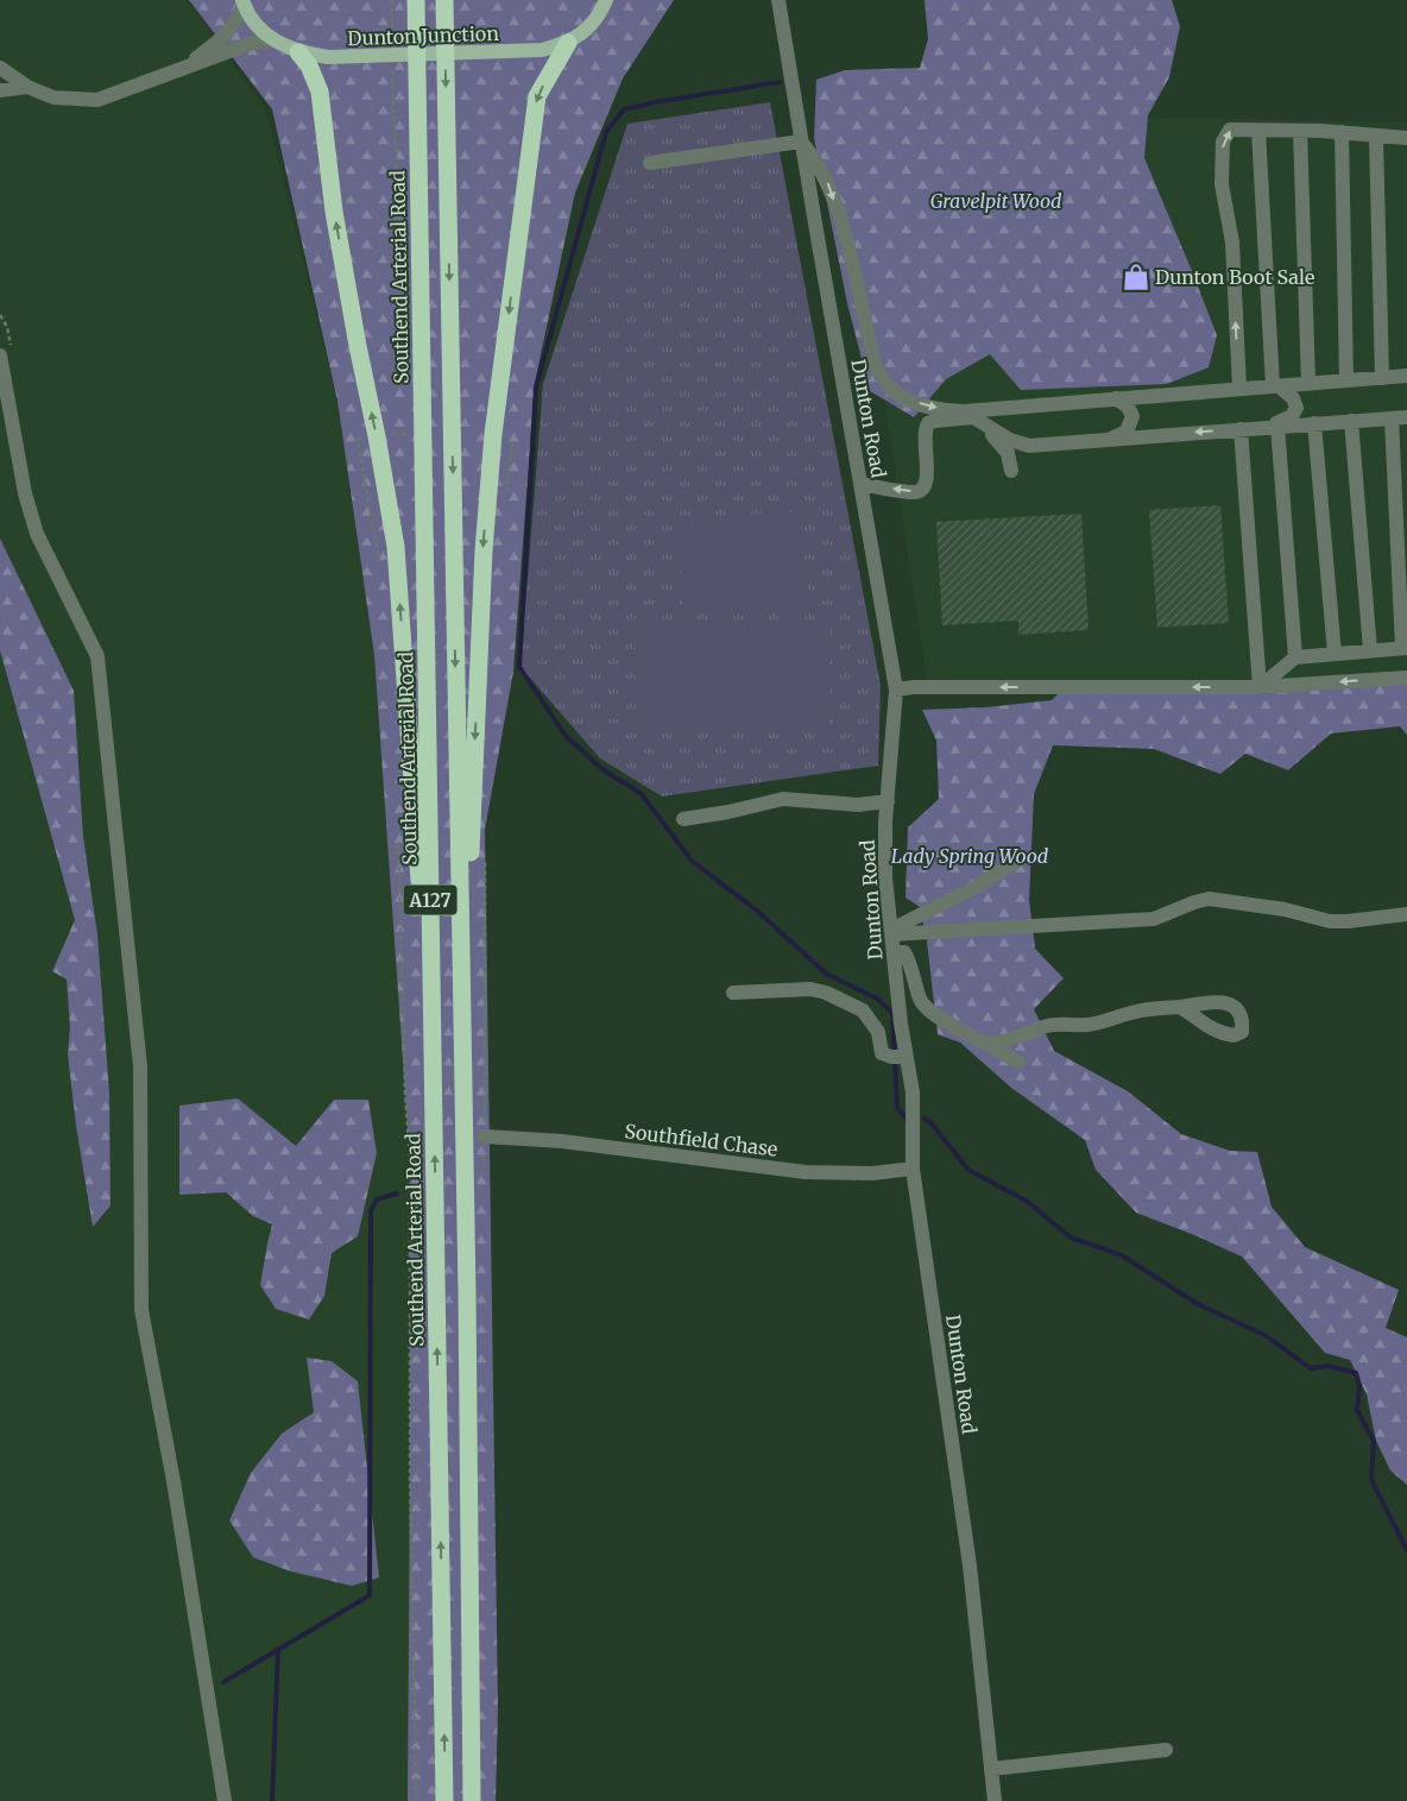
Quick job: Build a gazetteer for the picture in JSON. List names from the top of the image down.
{
  "streets": {
    "highway": ["Southend Arterial Road", "A127"],
    "main road": ["Dunton Junction"],
    "street": ["Dunton Road", "Southfield Chase"]
  },
  "crossings": [
    ["Dunton Road", "Southfield Chase"]
  ],
  "parks": ["Gravelpit Wood", "Lady Spring Wood"],
  "places": {
    "shop": ["Dunton Boot Sale"]
  }
}
